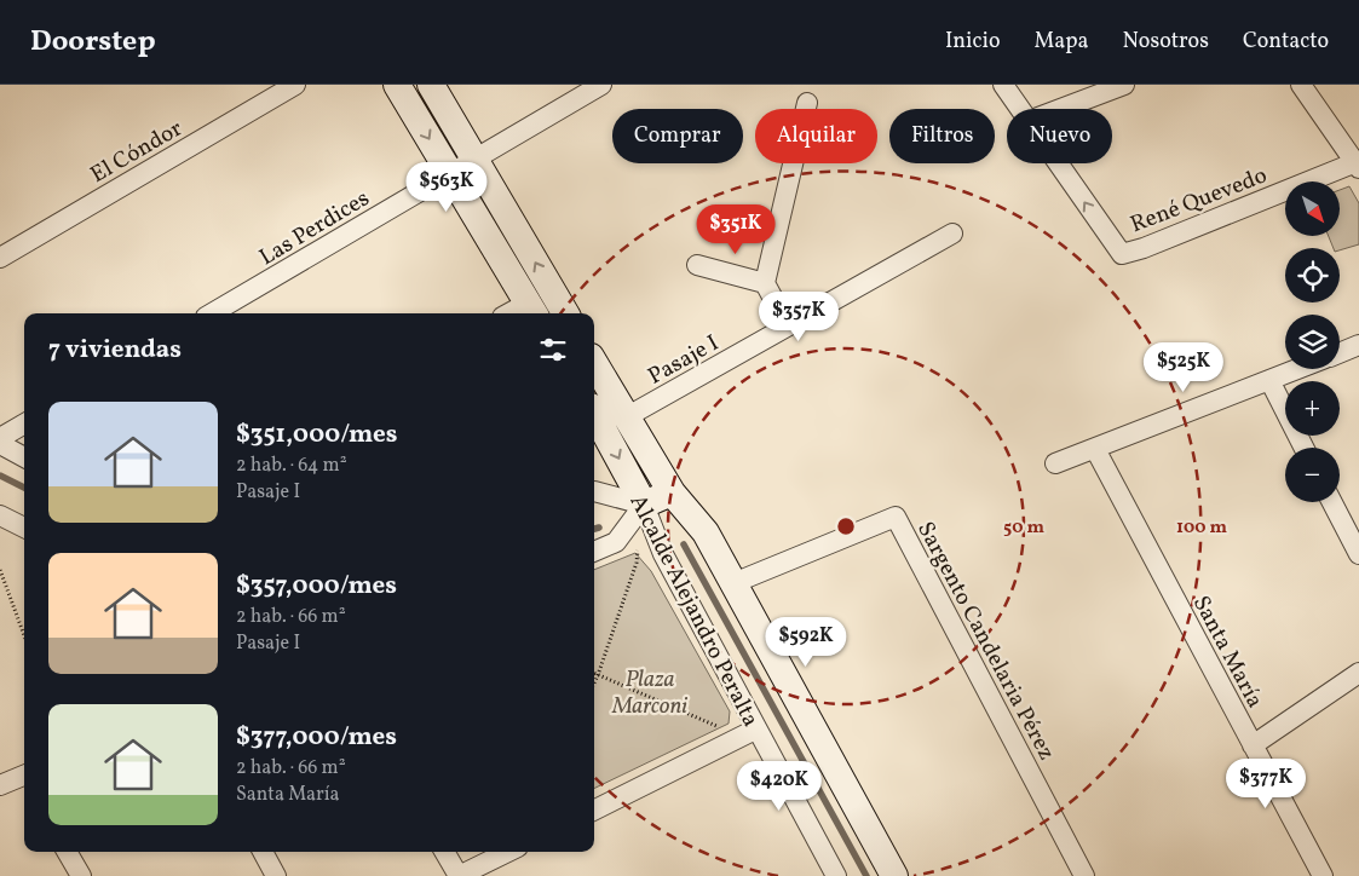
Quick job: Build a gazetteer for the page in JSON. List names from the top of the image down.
{
  "streets": {
    "main road": ["Alcalde Alejandro Peralta"],
    "street": [
      "El Cóndor",
      "René Quevedo",
      "Las Perdices",
      "Pasaje I",
      "Sargento Candelaria Pérez",
      "Santa María"
    ]
  },
  "crossings": [
    ["Pasaje I", "Alcalde Alejandro Peralta"],
    ["Alcalde Alejandro Peralta", "Sargento Candelaria Pérez"]
  ],
  "parks": ["Plaza Marconi"],
  "north": "bottom right",
  "page": {
    "header": "Doorstep",
    "nav": [
      "Inicio",
      "Mapa",
      "Nosotros",
      "Contacto"
    ],
    "chip": [
      "Comprar",
      "Alquilar",
      "Filtros",
      "Nuevo"
    ],
    "price": [
      "$563K",
      "$351K",
      "$357K",
      "$525K",
      "$592K",
      "$377K",
      "$420K"
    ],
    "map_buttons": ["+", "−"],
    "heading": "7 viviendas",
    "list": [
      {
        "name": "$351,000/mes",
        "note": "2 hab. · 64 m² · Pasaje I"
      },
      {
        "name": "$357,000/mes",
        "note": "2 hab. · 66 m² · Pasaje I"
      },
      {
        "name": "$377,000/mes",
        "note": "2 hab. · 66 m² · Santa María"
      }
    ]
  },
  "rings": ["50 m", "100 m"]
}
